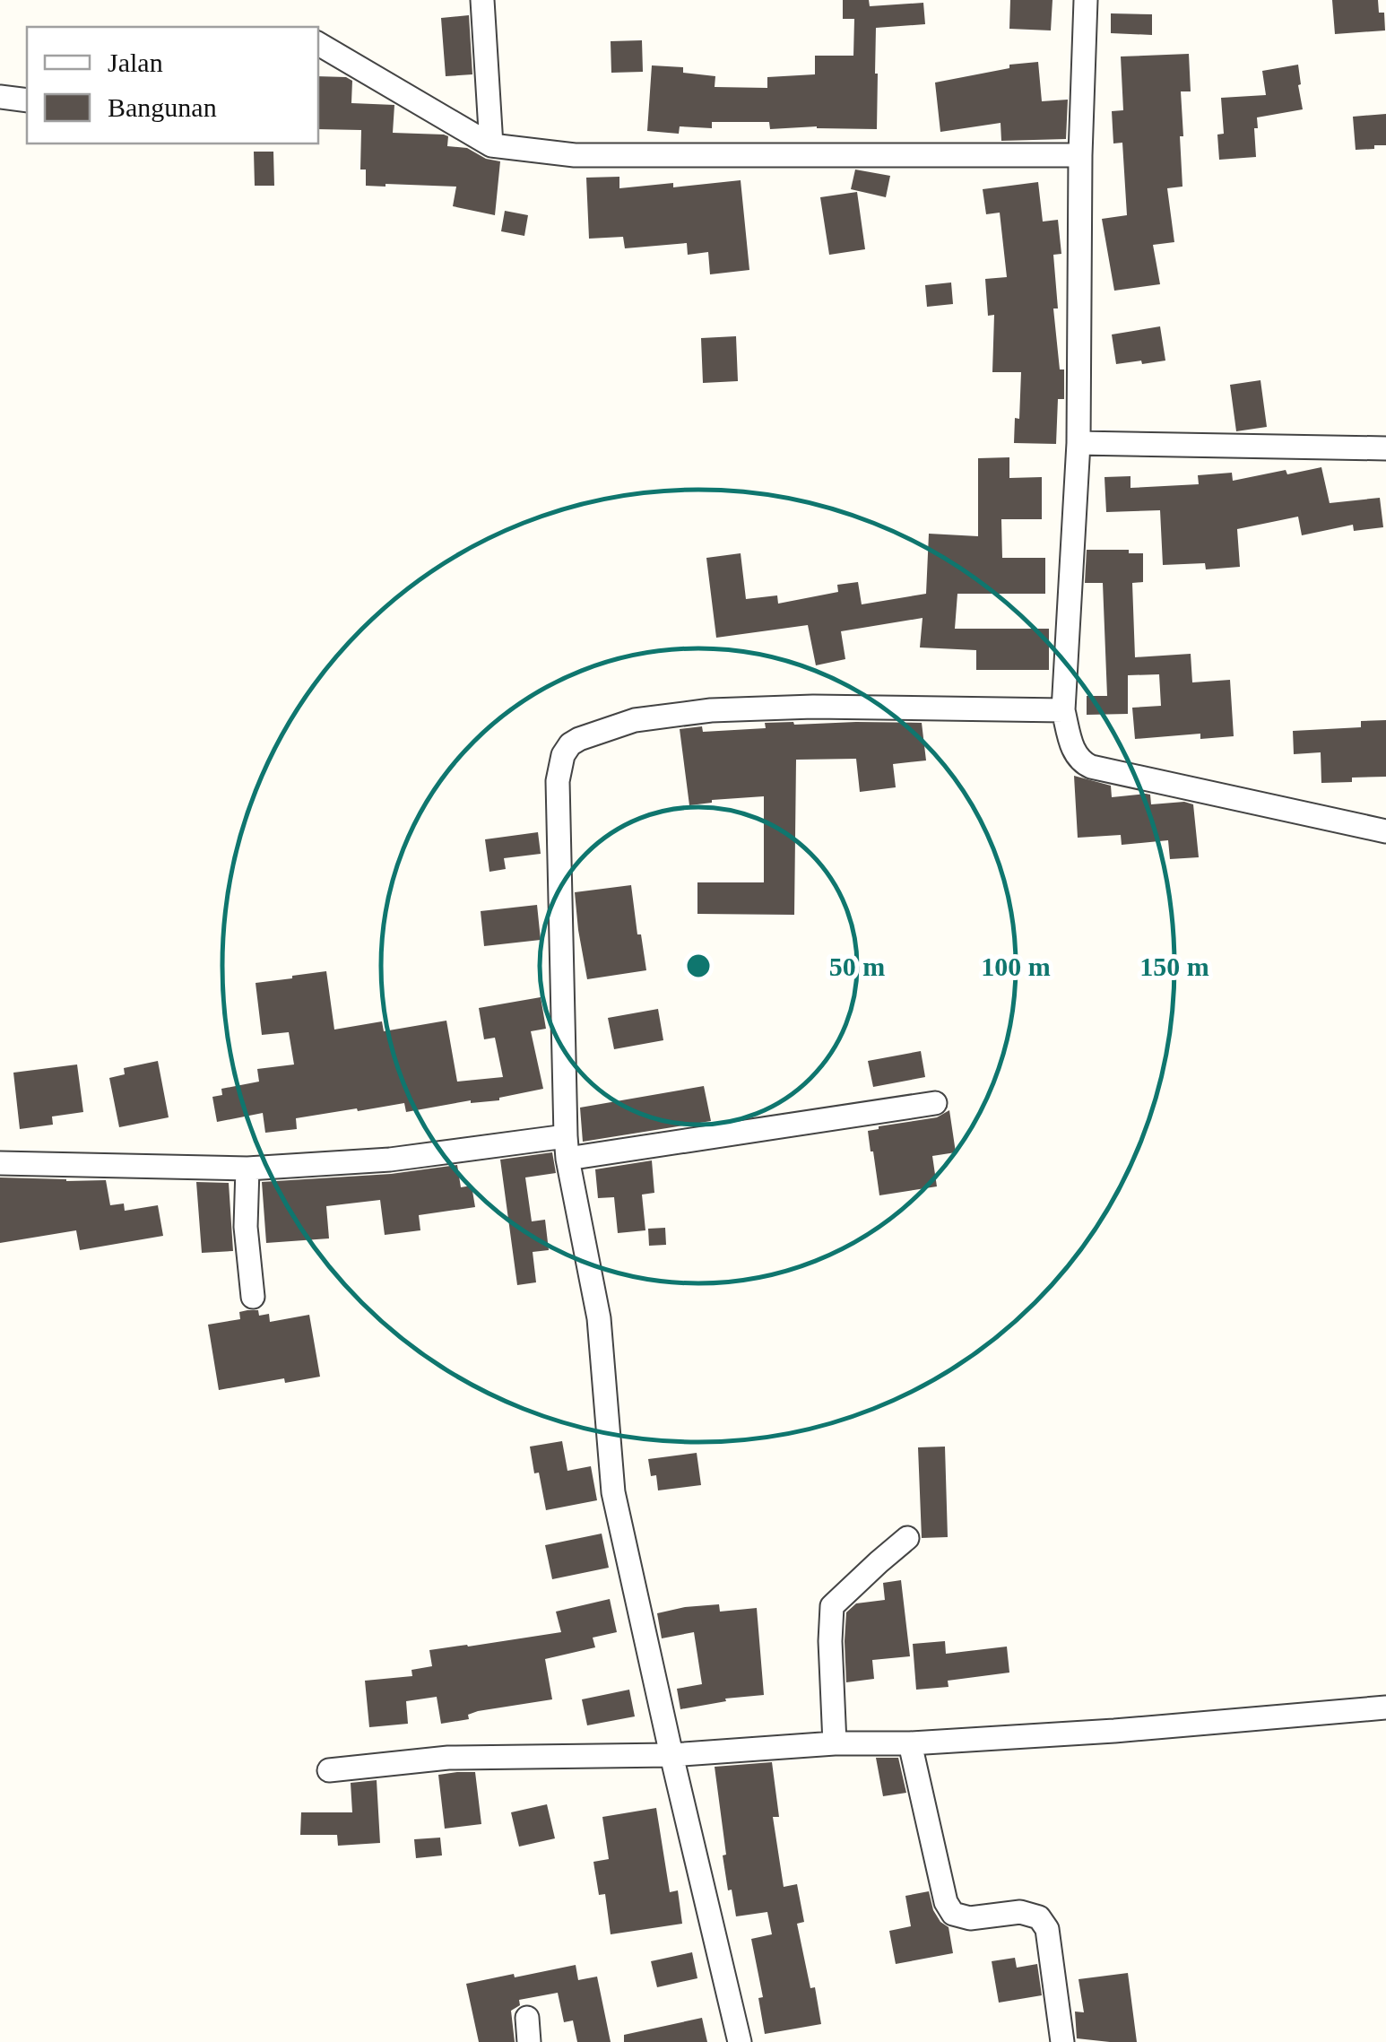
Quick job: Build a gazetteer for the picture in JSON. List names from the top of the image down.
{
  "legend": ["Jalan", "Bangunan"],
  "rings": ["50 m", "100 m", "150 m"]
}
